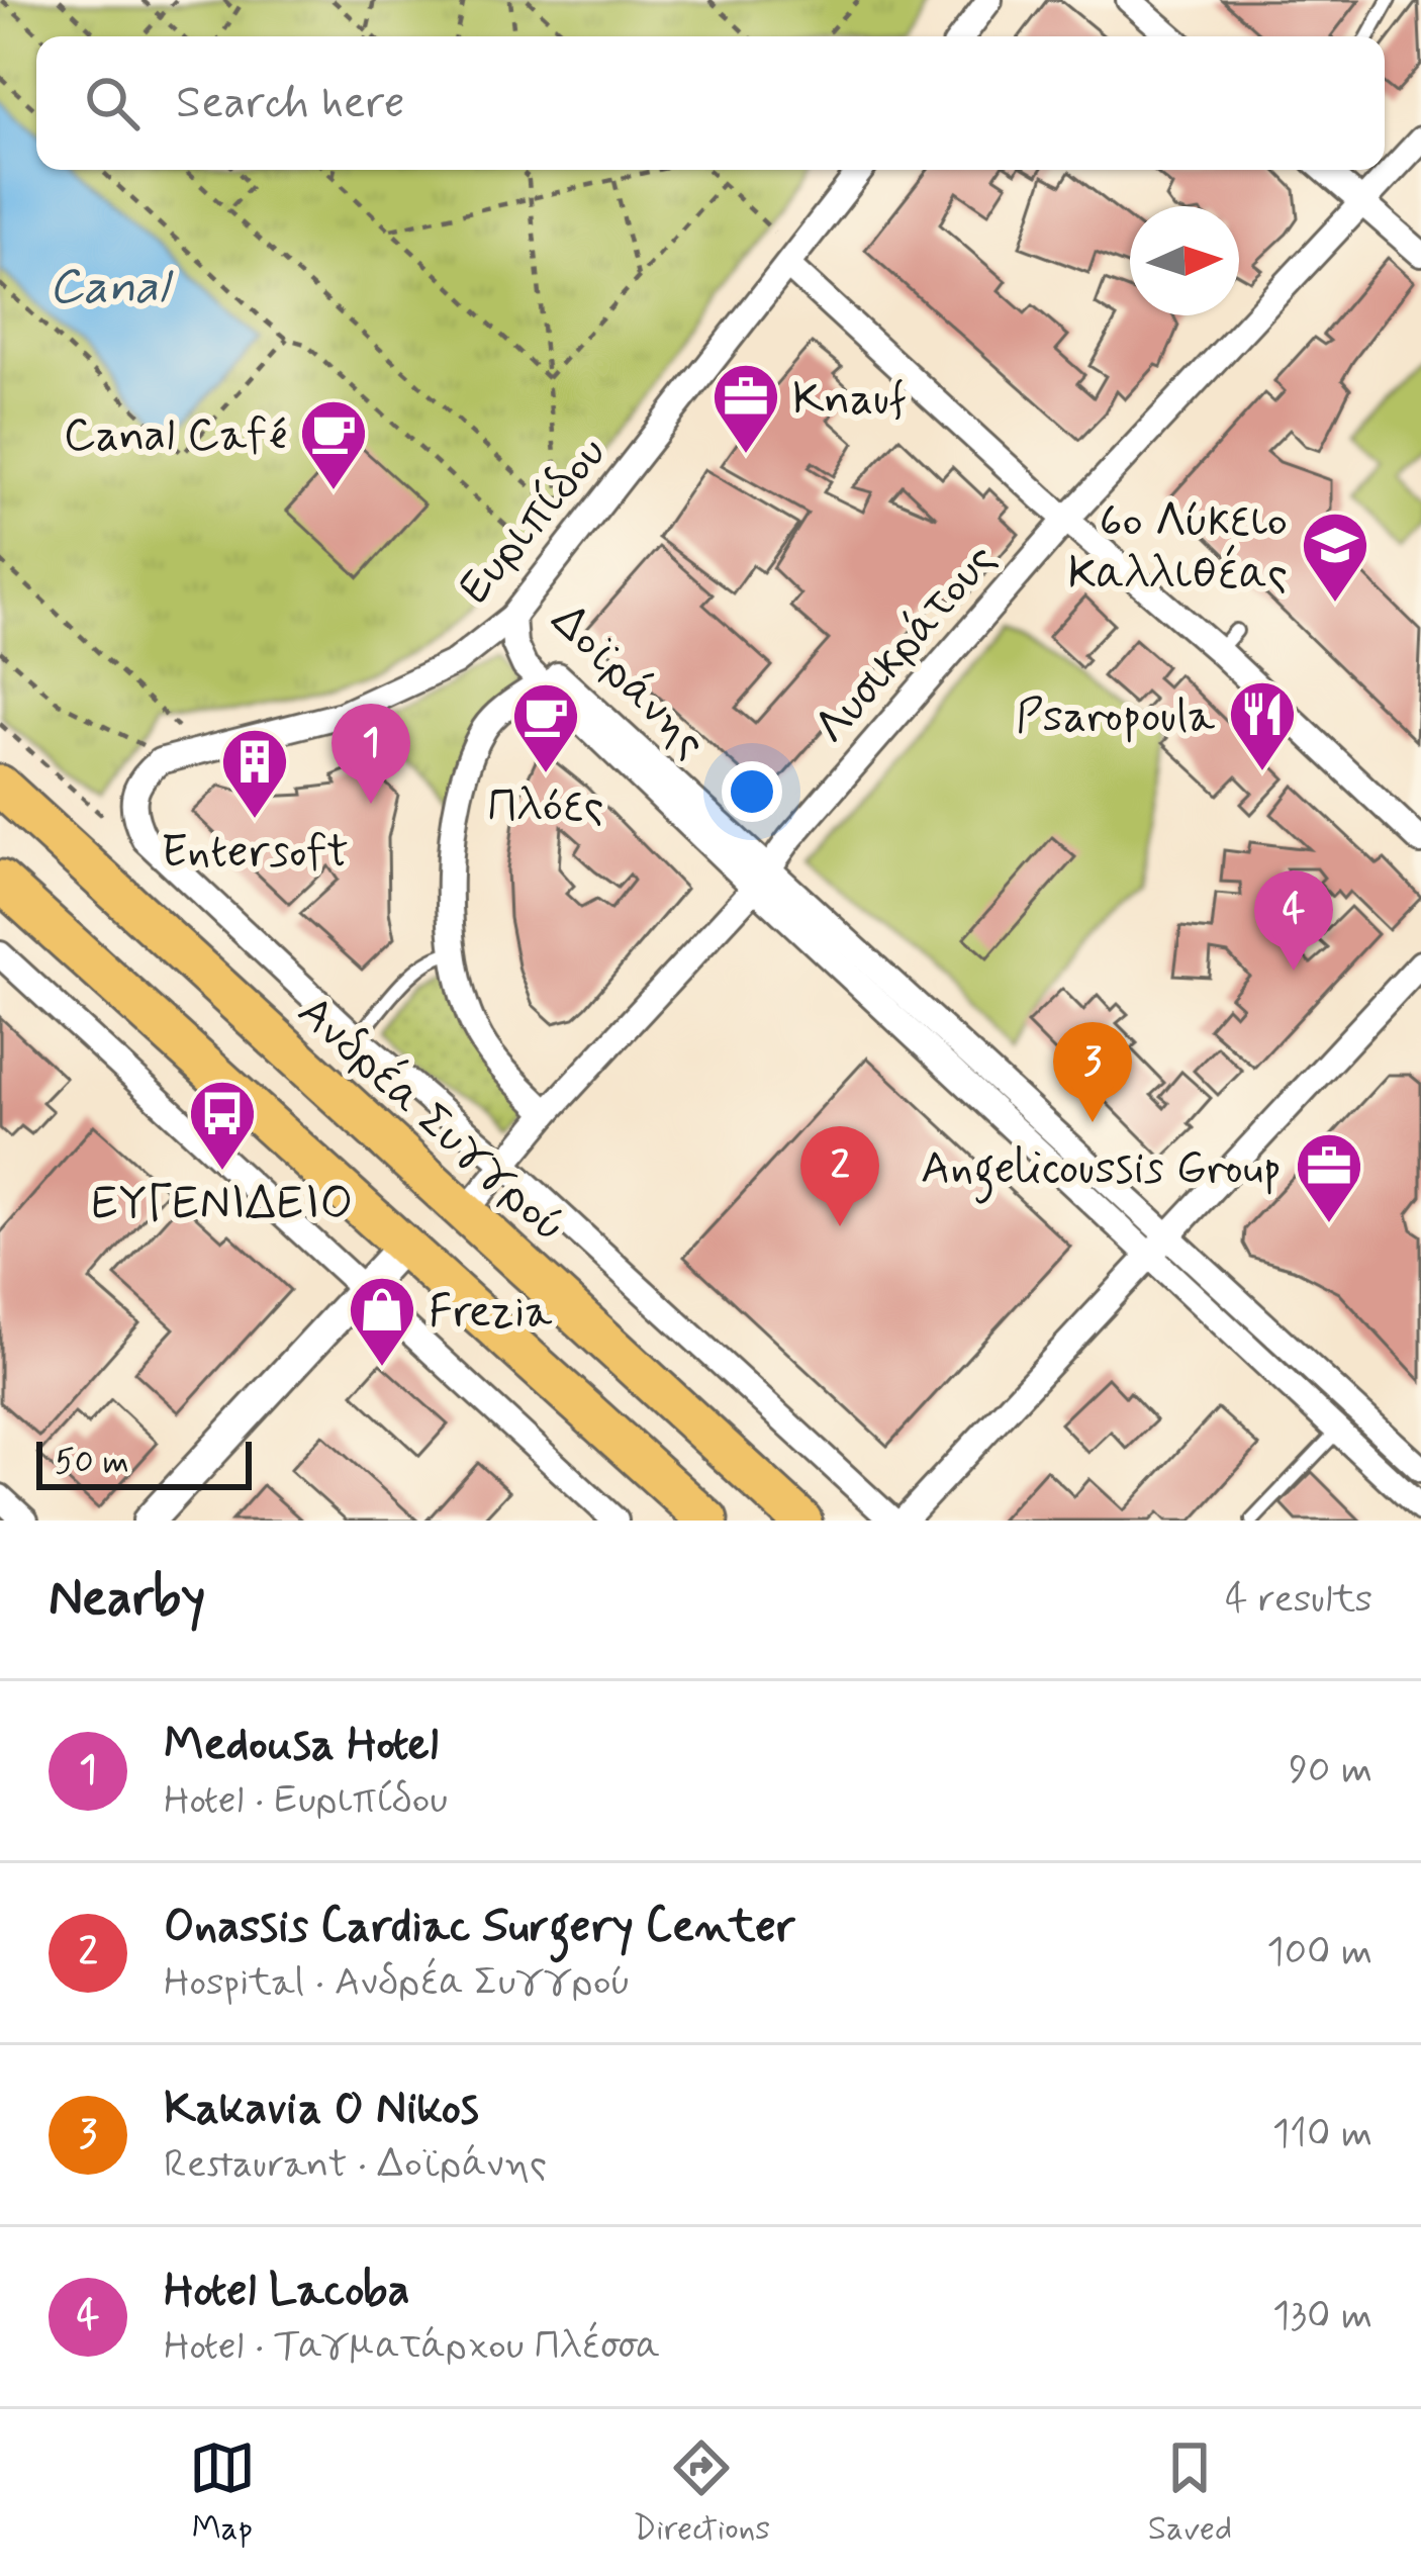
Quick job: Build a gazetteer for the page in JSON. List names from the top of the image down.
{
  "streets": {
    "highway": ["Ανδρέα Συγγρού"],
    "street": ["Ευριπίδου", "Λυσικράτους", "Δοϊράνης"]
  },
  "crossings": [
    ["Ευριπίδου", "Δοϊράνης"],
    ["Ευριπίδου", "Ανδρέα Συγγρού"],
    ["Λυσικράτους", "Δοϊράνης"],
    ["Λυσικράτους", "Ανδρέα Συγγρού"]
  ],
  "water": ["Canal"],
  "places": {
    "office": ["Knauf", "Angelicoussis Group"],
    "cafe": ["Canal Café", "Πλόες"],
    "school or university": ["6ο Λύκειο Καλλιθέας"],
    "restaurant": ["Psaropoula"],
    "building": ["Entersoft"],
    "bus stop": ["ΕΥΓΕΝΙΔΕΙΟ"],
    "shop": ["Frezia"]
  },
  "scale_bar": "50 m",
  "north": "right",
  "page": {
    "search": "Search here",
    "pins": [
      "1",
      "4",
      "3",
      "2"
    ],
    "scale": "50 m",
    "heading": ["Nearby", "4 results"],
    "list": [
      {
        "mark": "1",
        "name": "Medousa Hotel",
        "note": "Hotel · Ευριπίδου",
        "value": "90 m"
      },
      {
        "mark": "2",
        "name": "Onassis Cardiac Surgery Center",
        "note": "Hospital · Ανδρέα Συγγρού",
        "value": "100 m"
      },
      {
        "mark": "3",
        "name": "Kakavia O Nikos",
        "note": "Restaurant · Δοϊράνης",
        "value": "110 m"
      },
      {
        "mark": "4",
        "name": "Hotel Lacoba",
        "note": "Hotel · Ταγματάρχου Πλέσσα",
        "value": "130 m"
      }
    ],
    "nav": ["Map", "Directions", "Saved"]
  }
}
